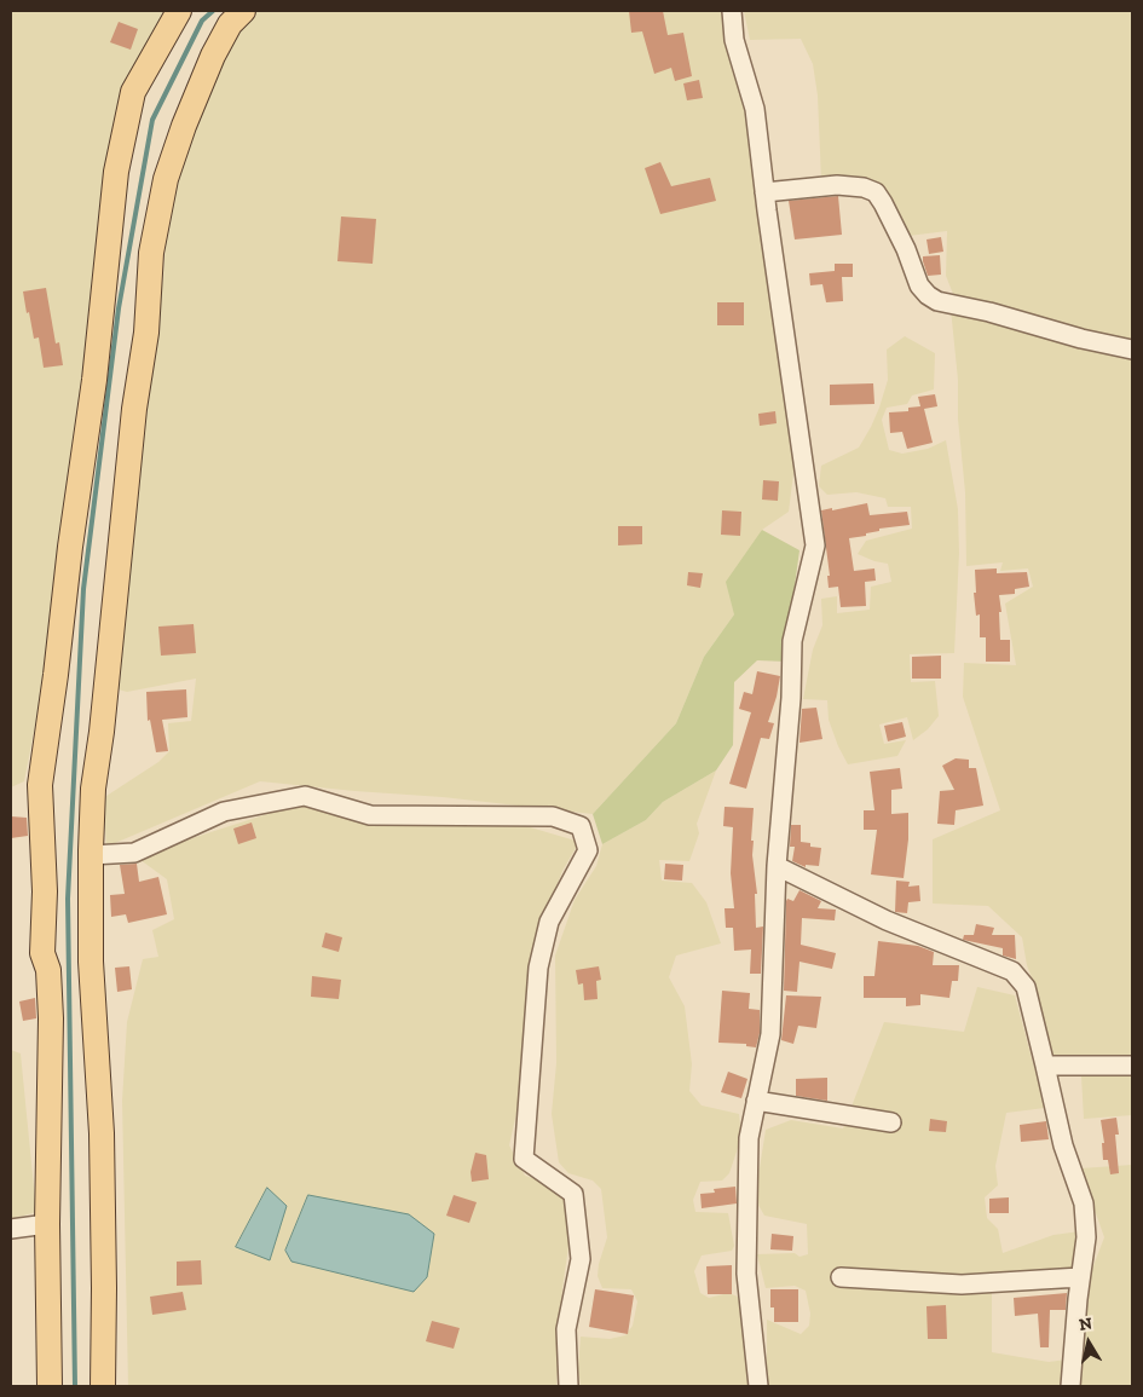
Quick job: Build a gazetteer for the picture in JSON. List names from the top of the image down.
{
  "north": "top"
}
